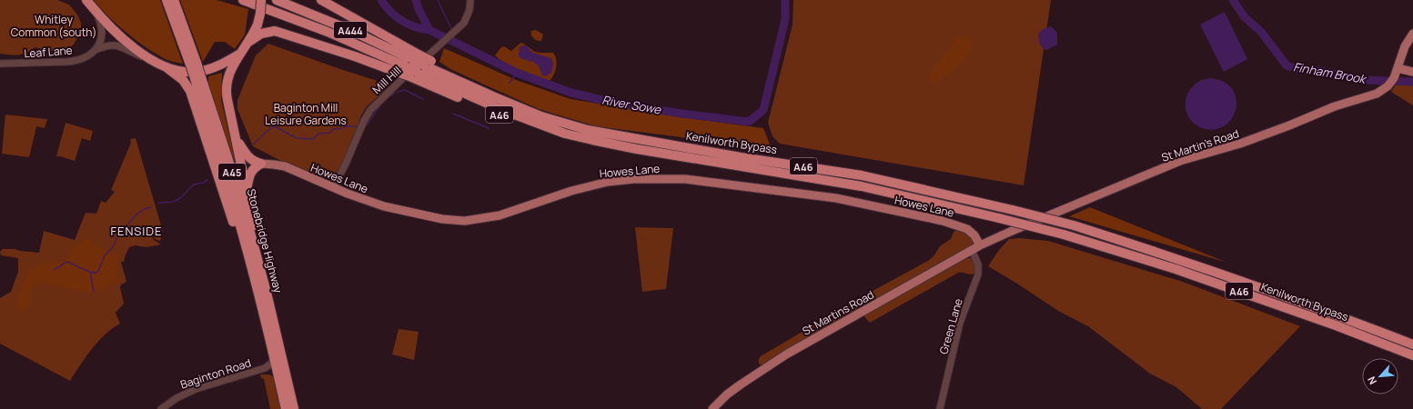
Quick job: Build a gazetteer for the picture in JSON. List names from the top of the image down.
{
  "streets": {
    "highway": [
      "A444",
      "A46",
      "Kenilworth Bypass",
      "A45",
      "Stonebridge Highway"
    ],
    "main road": ["St Martin's Road", "Howes Lane", "St Martins Road"],
    "street": [
      "Leaf Lane",
      "Mill Hill",
      "Green Lane",
      "Baginton Road"
    ]
  },
  "crossings": [
    ["A444", "A46"],
    ["A444", "Kenilworth Bypass"],
    ["Mill Hill", "Howes Lane"],
    ["A46", "Kenilworth Bypass"],
    ["St Martin's Road", "Howes Lane"],
    ["St Martin's Road", "St Martins Road"],
    ["Howes Lane", "St Martins Road"],
    ["A45", "Stonebridge Highway"],
    ["Stonebridge Highway", "Baginton Road"],
    ["St Martins Road", "Green Lane"]
  ],
  "districts": ["FENSIDE"],
  "water": ["Finham Brook", "River Sowe"],
  "parks": ["Whitley Common (south)", "Baginton Mill Leisure Gardens"],
  "north": "bottom left"
}
